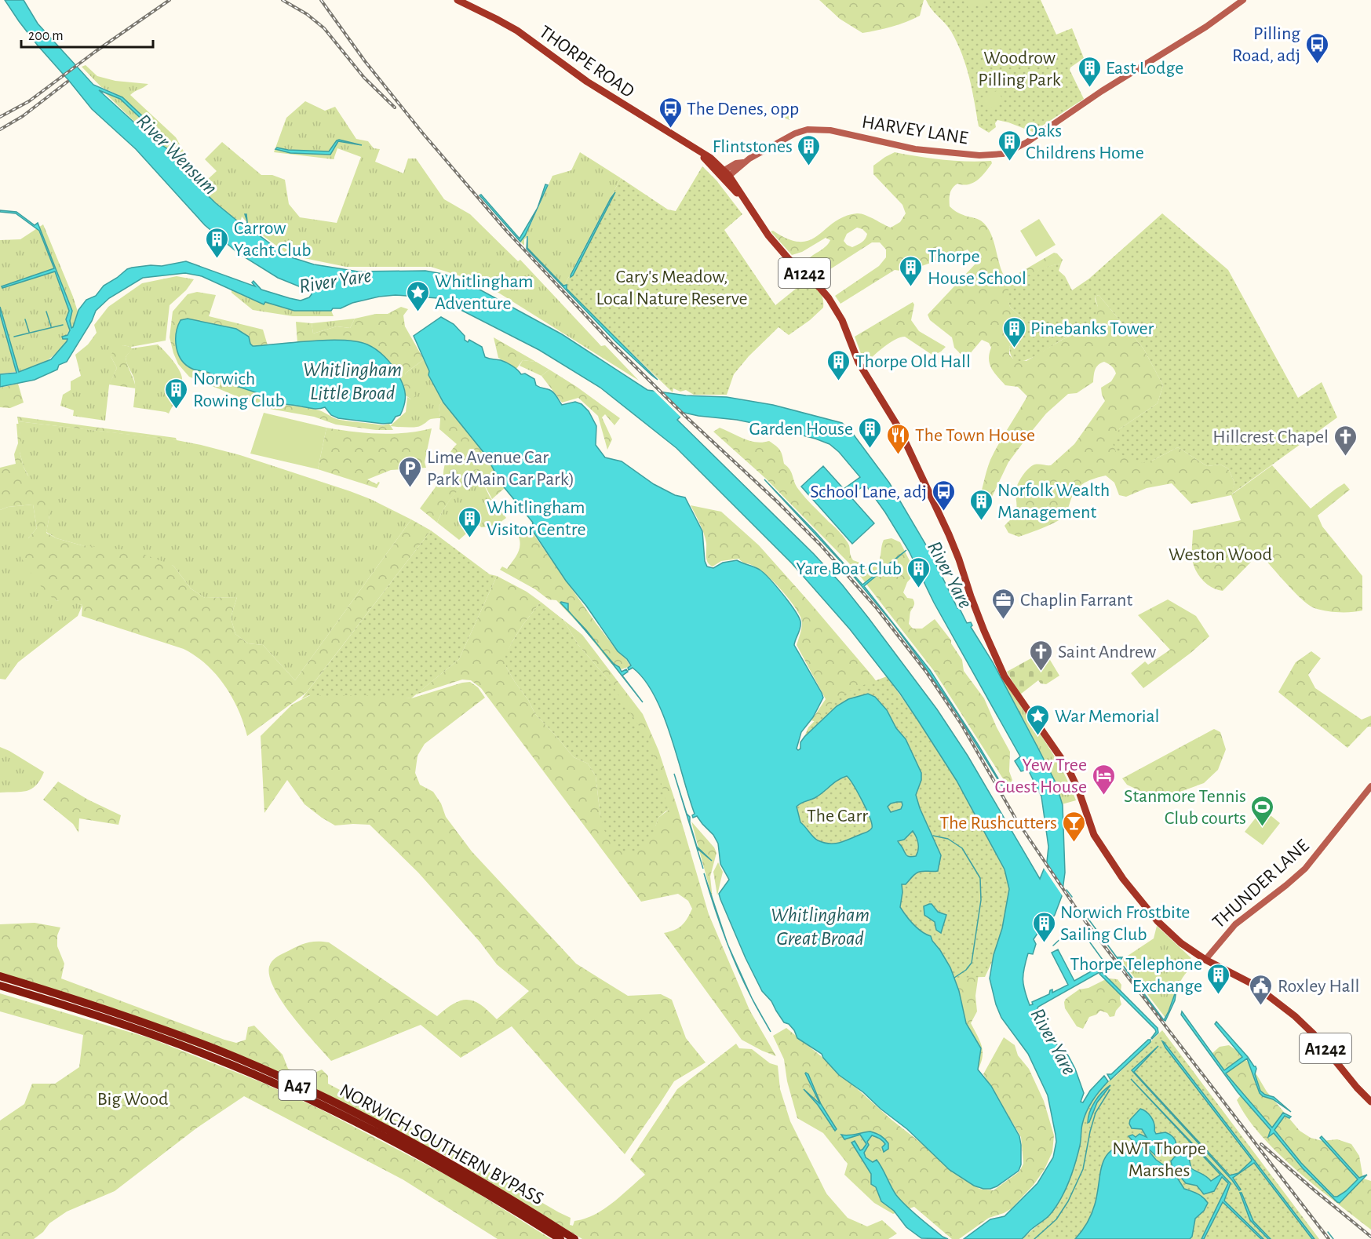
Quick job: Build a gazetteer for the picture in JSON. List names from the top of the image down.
{
  "streets": {
    "highway": ["A47", "NORWICH SOUTHERN BYPASS"],
    "main road": ["THORPE ROAD", "A1242"],
    "street": ["HARVEY LANE", "THUNDER LANE"]
  },
  "crossings": [
    ["THORPE ROAD", "HARVEY LANE"],
    ["THORPE ROAD", "A1242"],
    ["HARVEY LANE", "A1242"],
    ["A1242", "THUNDER LANE"]
  ],
  "water": [
    "River Wensum",
    "River Yare",
    "Whitlingham Little Broad",
    "Whitlingham Great Broad"
  ],
  "parks": [
    "Woodrow Pilling Park",
    "Cary's Meadow, Local Nature Reserve",
    "Weston Wood",
    "The Carr",
    "Big Wood",
    "NWT Thorpe Marshes"
  ],
  "places": {
    "bus stop": ["Pilling Road, adj", "The Denes, opp", "School Lane, adj"],
    "building": [
      "East Lodge",
      "Oaks Childrens Home",
      "Flintstones",
      "Carrow Yacht Club",
      "Thorpe House School",
      "Pinebanks Tower",
      "Thorpe Old Hall",
      "Norwich Rowing Club",
      "Garden House",
      "Norfolk Wealth Management",
      "Whitlingham Visitor Centre",
      "Yare Boat Club",
      "Norwich Frostbite Sailing Club",
      "Thorpe Telephone Exchange"
    ],
    "place": ["Whitlingham Adventure", "War Memorial"],
    "restaurant": ["The Town House"],
    "church": ["Hillcrest Chapel", "Saint Andrew"],
    "parking": ["Lime Avenue Car Park (Main Car Park)"],
    "office": ["Chaplin Farrant"],
    "hotel": ["Yew Tree Guest House"],
    "sports": ["Stanmore Tennis Club courts"],
    "bar": ["The Rushcutters"],
    "public building": ["Roxley Hall"]
  },
  "scale_bar": "200 m"
}
